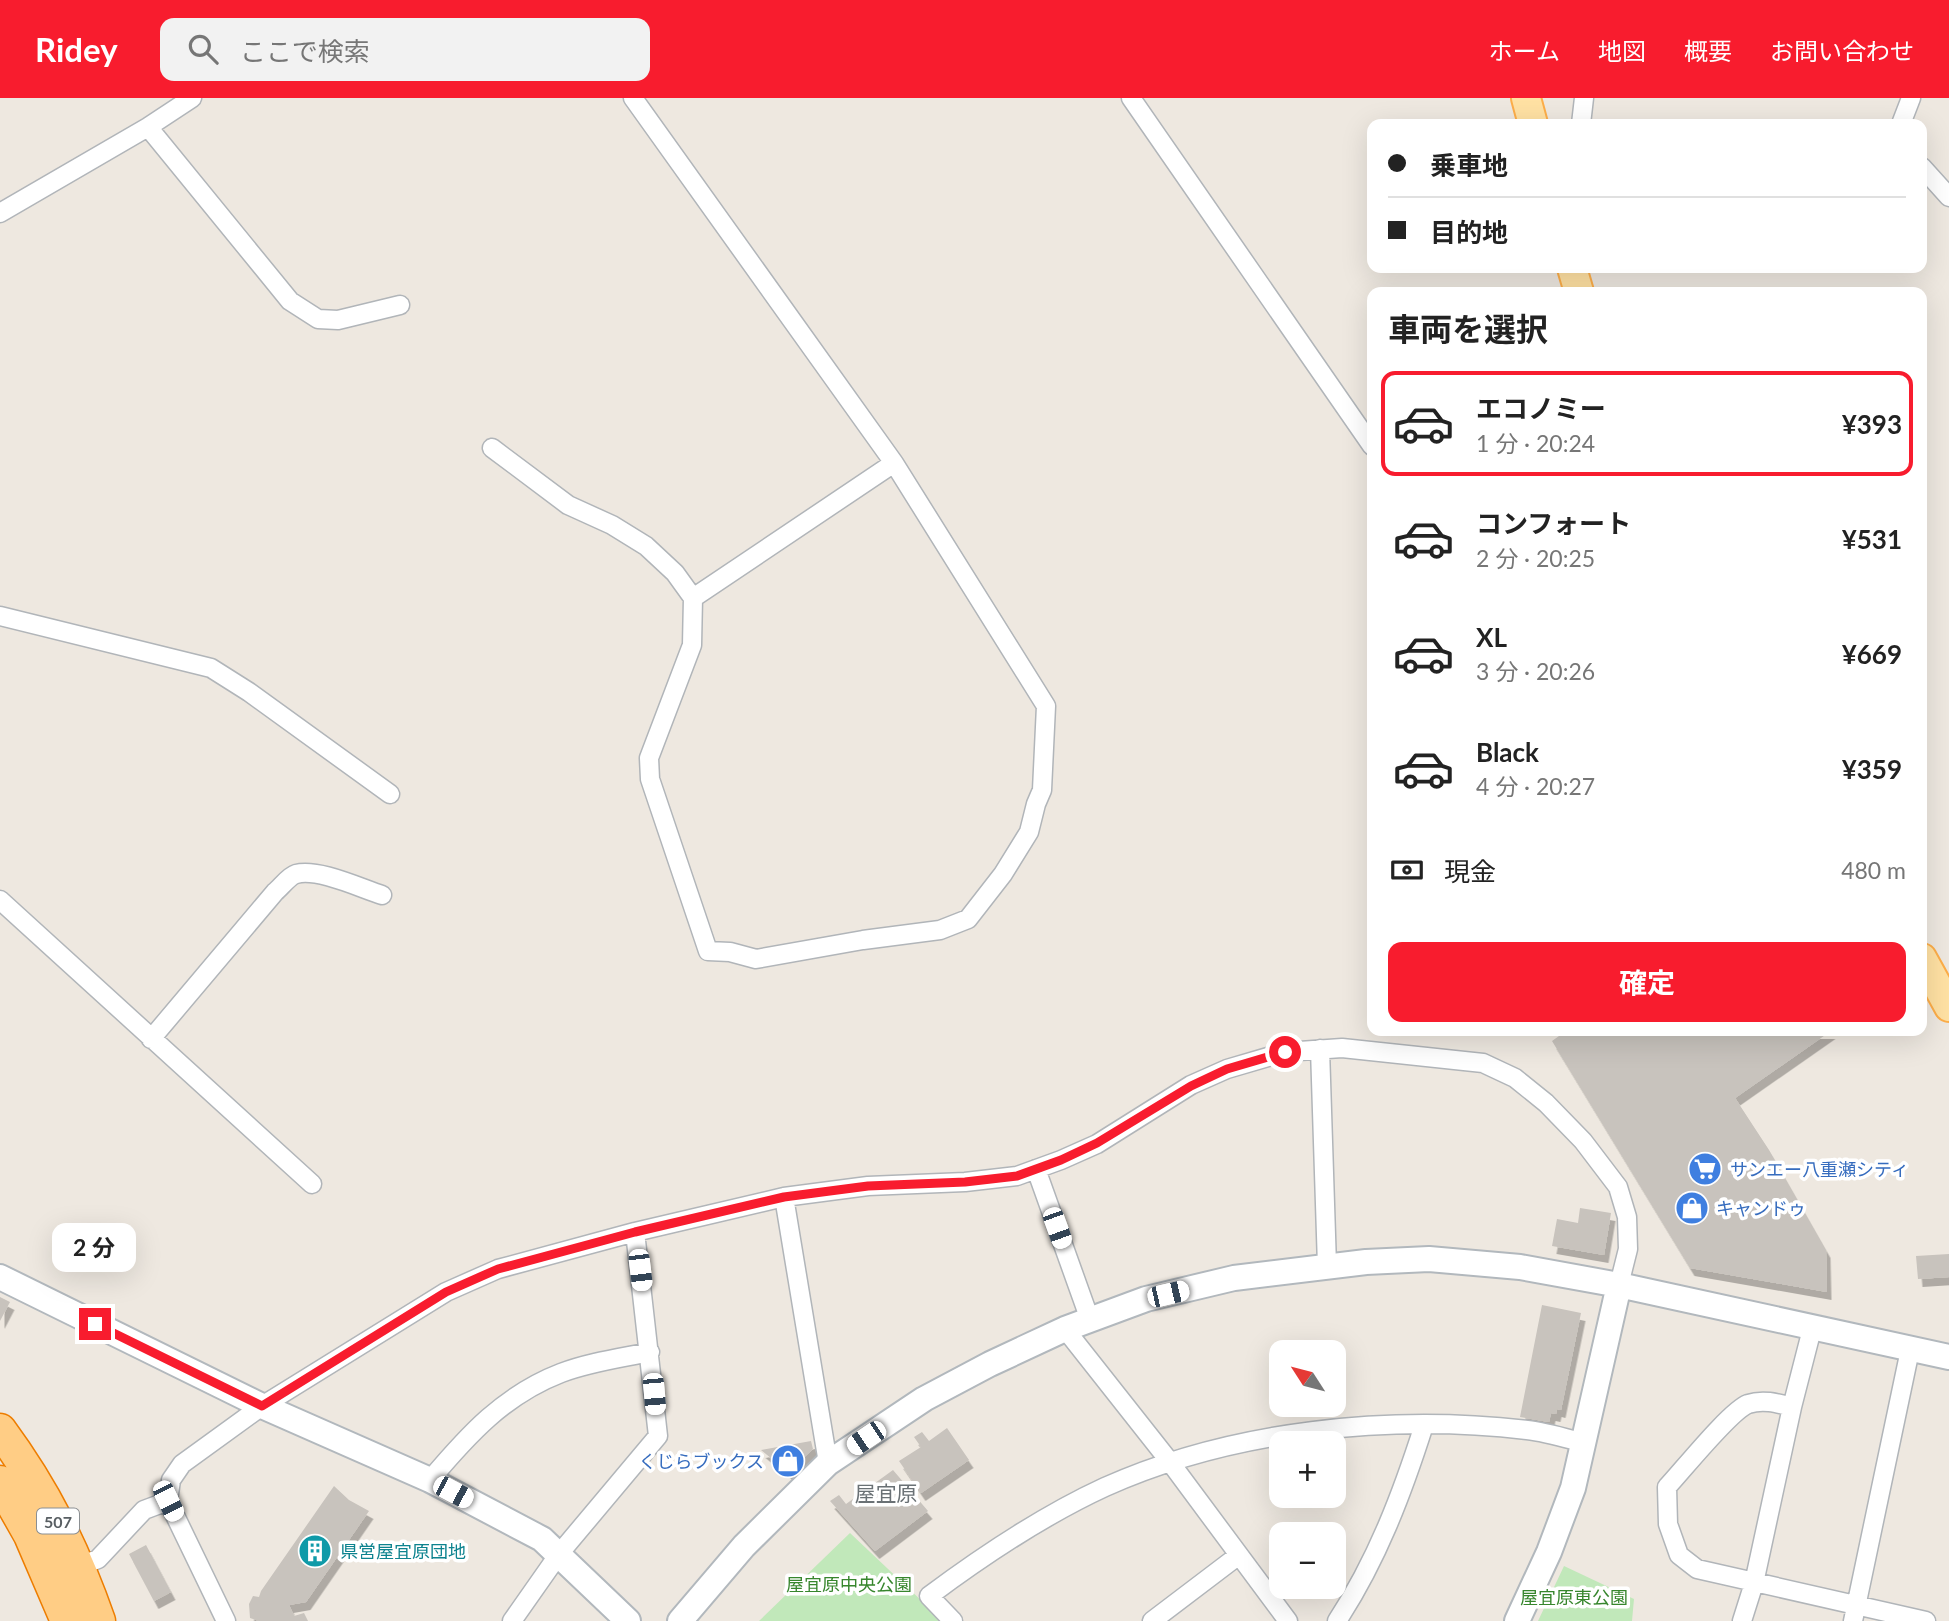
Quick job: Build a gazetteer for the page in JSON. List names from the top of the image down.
{
  "streets": {
    "highway": ["507"]
  },
  "districts": ["屋宜原"],
  "parks": ["屋宜原中央公園", "屋宜原東公園"],
  "places": {
    "supermarket": ["サンエー八重瀬シティ"],
    "shop": ["キャンドゥ", "くじらブックス"],
    "building": ["県営屋宜原団地"]
  },
  "north": "top left",
  "page": {
    "header": "Ridey",
    "search": "ここで検索",
    "nav": [
      "ホーム",
      "地図",
      "概要",
      "お問い合わせ"
    ],
    "banner": ["乗車地", "目的地"],
    "heading": "車両を選択",
    "list": [
      {
        "name": "エコノミー",
        "note": "1 分 · 20:24",
        "value": "¥393"
      },
      {
        "name": "コンフォート",
        "note": "2 分 · 20:25",
        "value": "¥531"
      },
      {
        "name": "XL",
        "note": "3 分 · 20:26",
        "value": "¥669"
      },
      {
        "name": "Black",
        "note": "4 分 · 20:27",
        "value": "¥359"
      }
    ],
    "pay": ["現金", "480 m"],
    "buttons": "確定",
    "bubble": "2 分",
    "map_buttons": ["+", "−"]
  }
}
